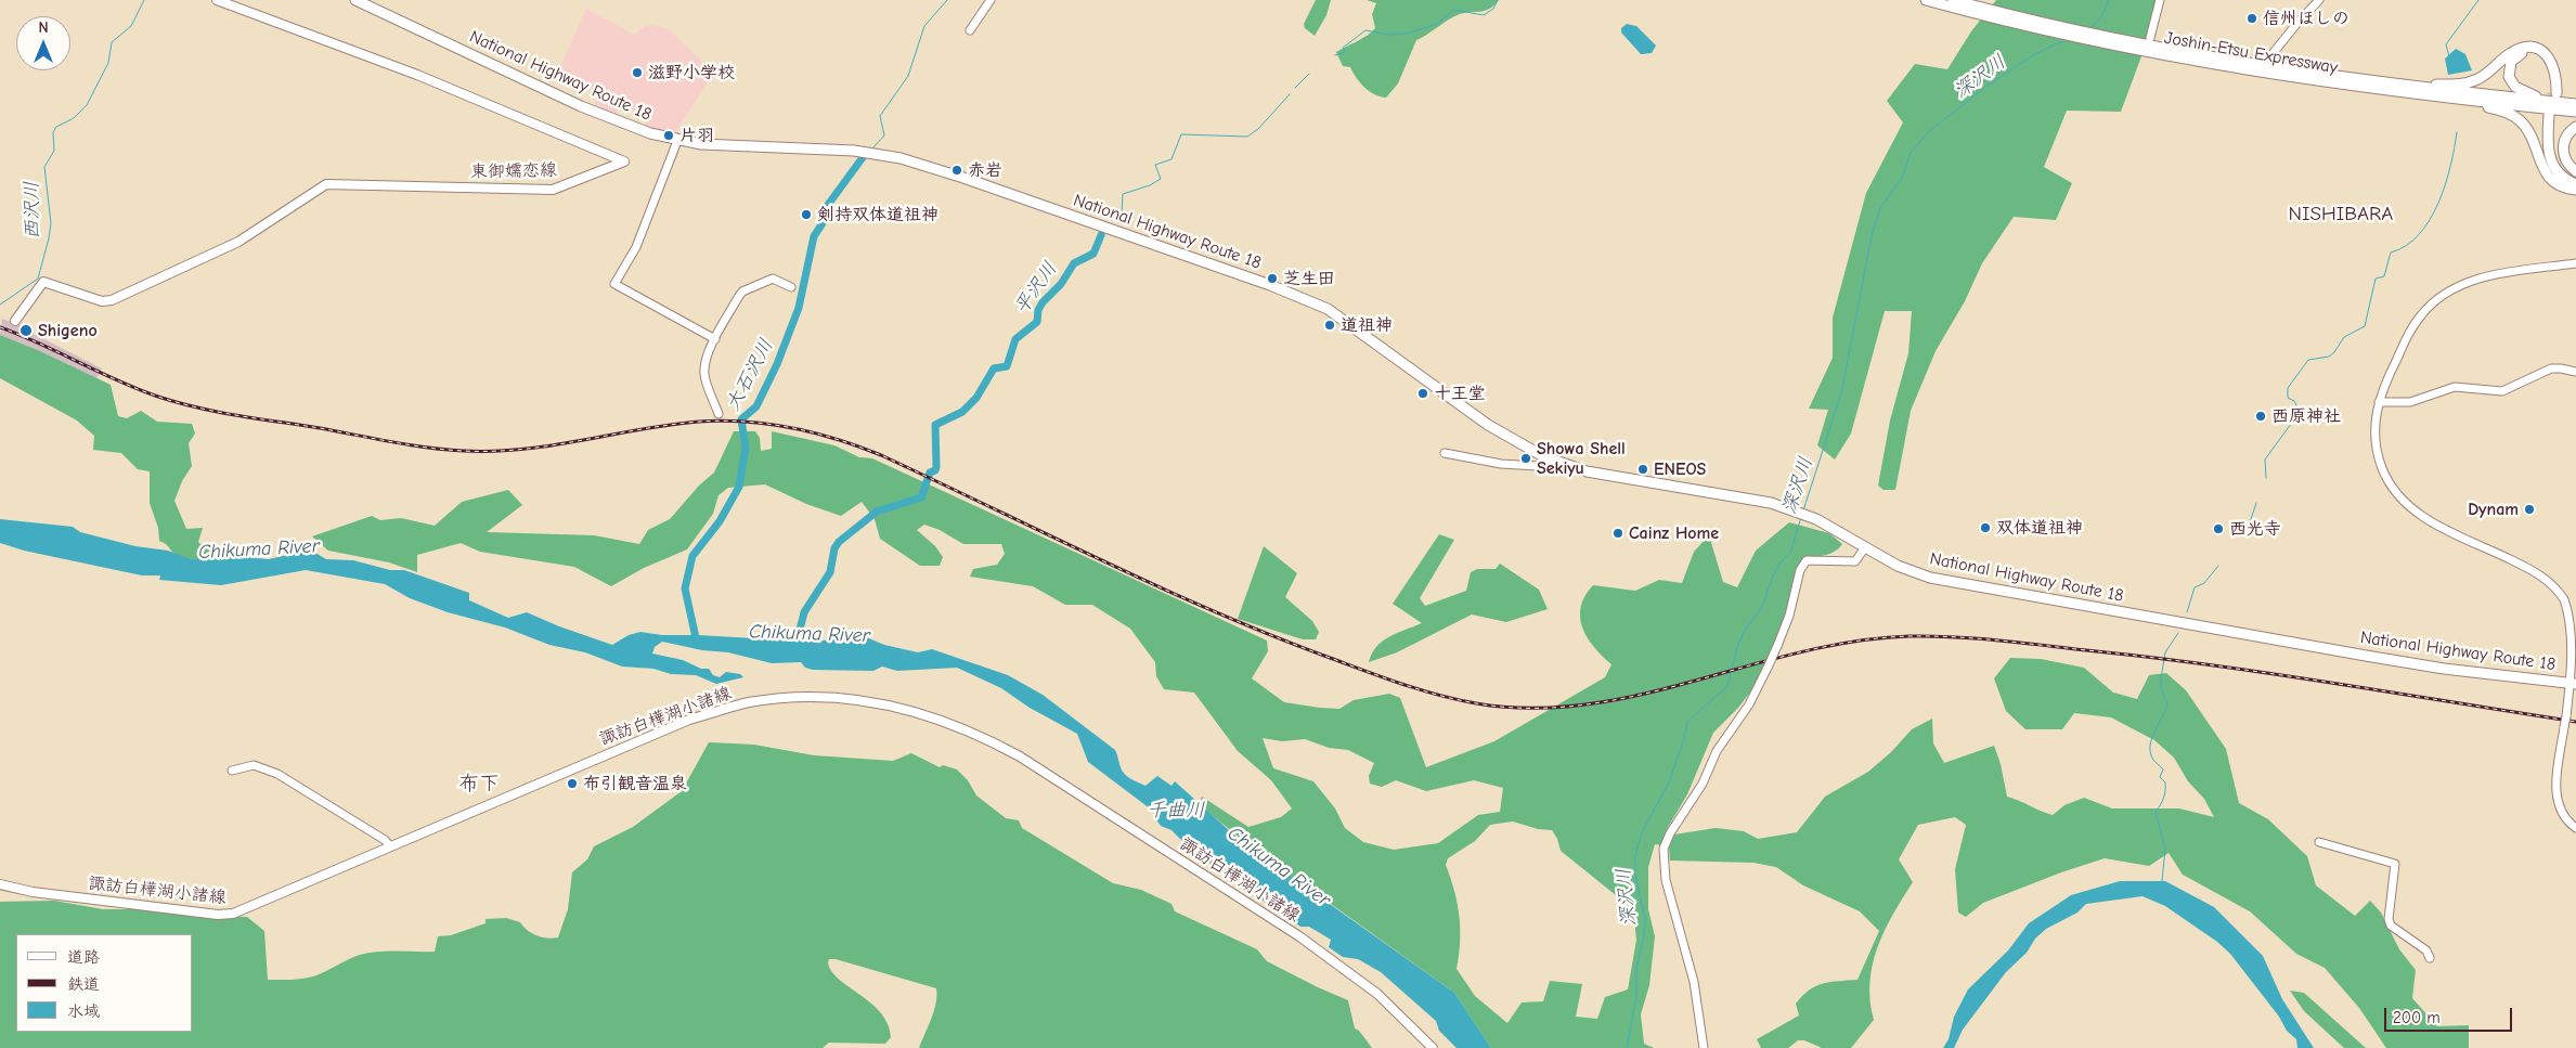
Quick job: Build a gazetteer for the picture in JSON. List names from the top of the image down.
{
  "streets": {
    "highway": ["Joshin-Etsu Expressway", "National Highway Route 18"],
    "main road": ["東御嬬恋線", "諏訪白樺湖小諸線"]
  },
  "districts": ["NISHIBARA", "布下"],
  "water": [
    "深沢川",
    "西沢川",
    "平沢川",
    "大石沢川",
    "Chikuma River",
    "千曲川"
  ],
  "places": [
    "信州ほしの",
    "滋野小学校",
    "片羽",
    "赤岩",
    "剣持双体道祖神",
    "芝生田",
    "道祖神",
    "Shigeno",
    "十王堂",
    "西原神社",
    "Showa Shell Sekiyu",
    "ENEOS",
    "Dynam",
    "双体道祖神",
    "西光寺",
    "Cainz Home",
    "布引観音温泉"
  ],
  "legend": ["道路", "鉄道", "水域"],
  "scale_bar": "200 m",
  "north": "top"
}
